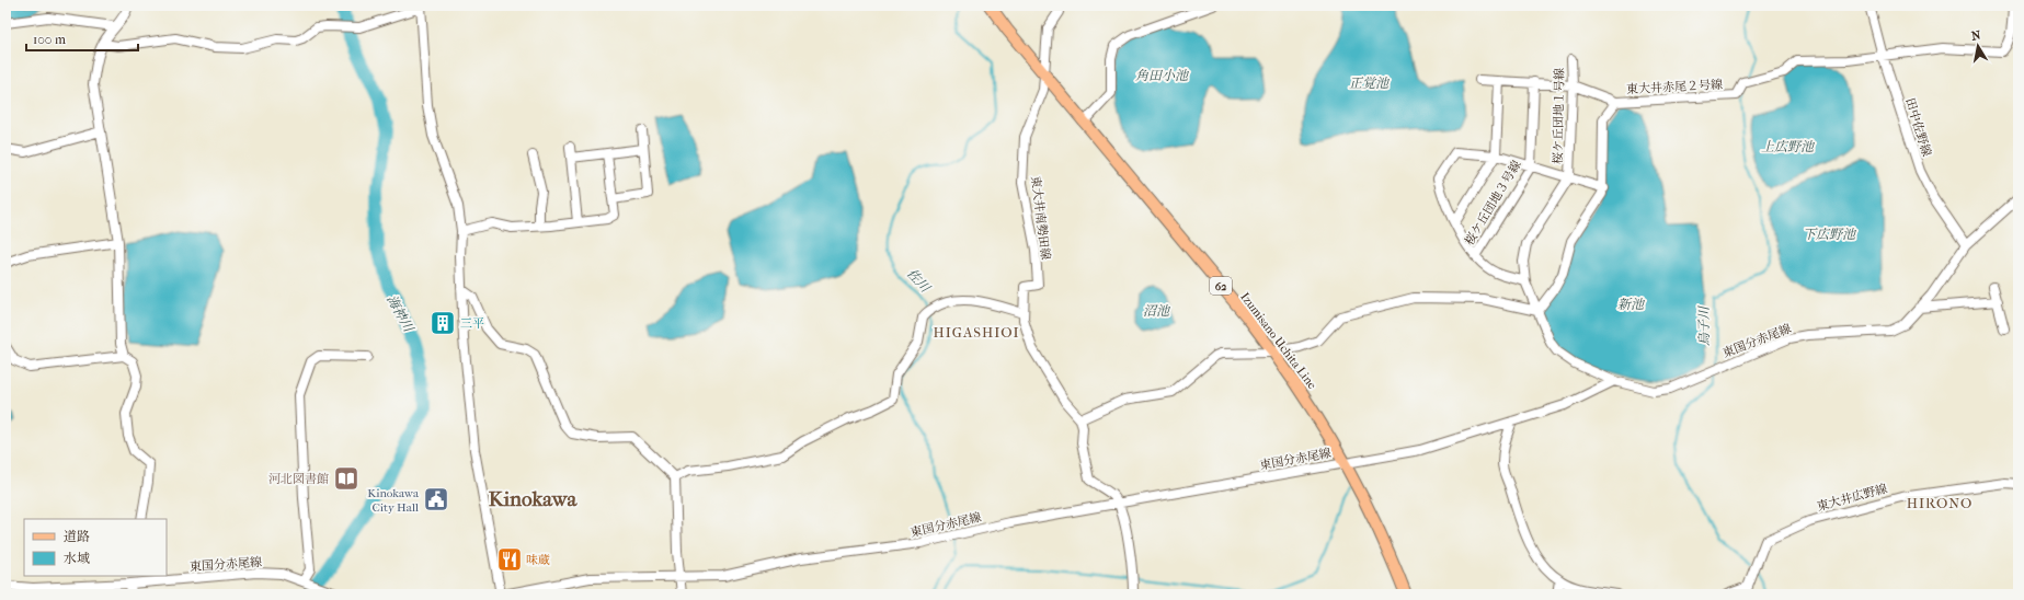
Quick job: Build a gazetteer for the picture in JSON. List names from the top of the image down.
{
  "streets": {
    "main road": ["62", "Izumisano Uchita Line"],
    "street": [
      "東大井赤尾２号線",
      "桜ケ丘団地１号線",
      "田中佐野線",
      "桜ケ丘団地３号線",
      "東大井南勢田線",
      "東国分赤尾線",
      "東大井広野線"
    ]
  },
  "crossings": [
    ["東大井赤尾２号線", "田中佐野線"],
    ["桜ケ丘団地１号線", "東国分赤尾線"],
    ["田中佐野線", "東国分赤尾線"],
    ["東大井南勢田線", "Izumisano Uchita Line"],
    ["Izumisano Uchita Line", "東国分赤尾線"]
  ],
  "districts": ["HIGASHIOI", "Kinokawa", "HIRONO"],
  "water": [
    "角田小池",
    "正覚池",
    "上広野池",
    "下広野池",
    "佐川",
    "新池",
    "沼池",
    "海神川",
    "烏子川"
  ],
  "places": {
    "building": ["三平"],
    "library": ["河北図書館"],
    "public building": ["Kinokawa City Hall"],
    "restaurant": ["味蔵"]
  },
  "legend": ["道路", "水域"],
  "scale_bar": "100 m",
  "north": "top"
}
